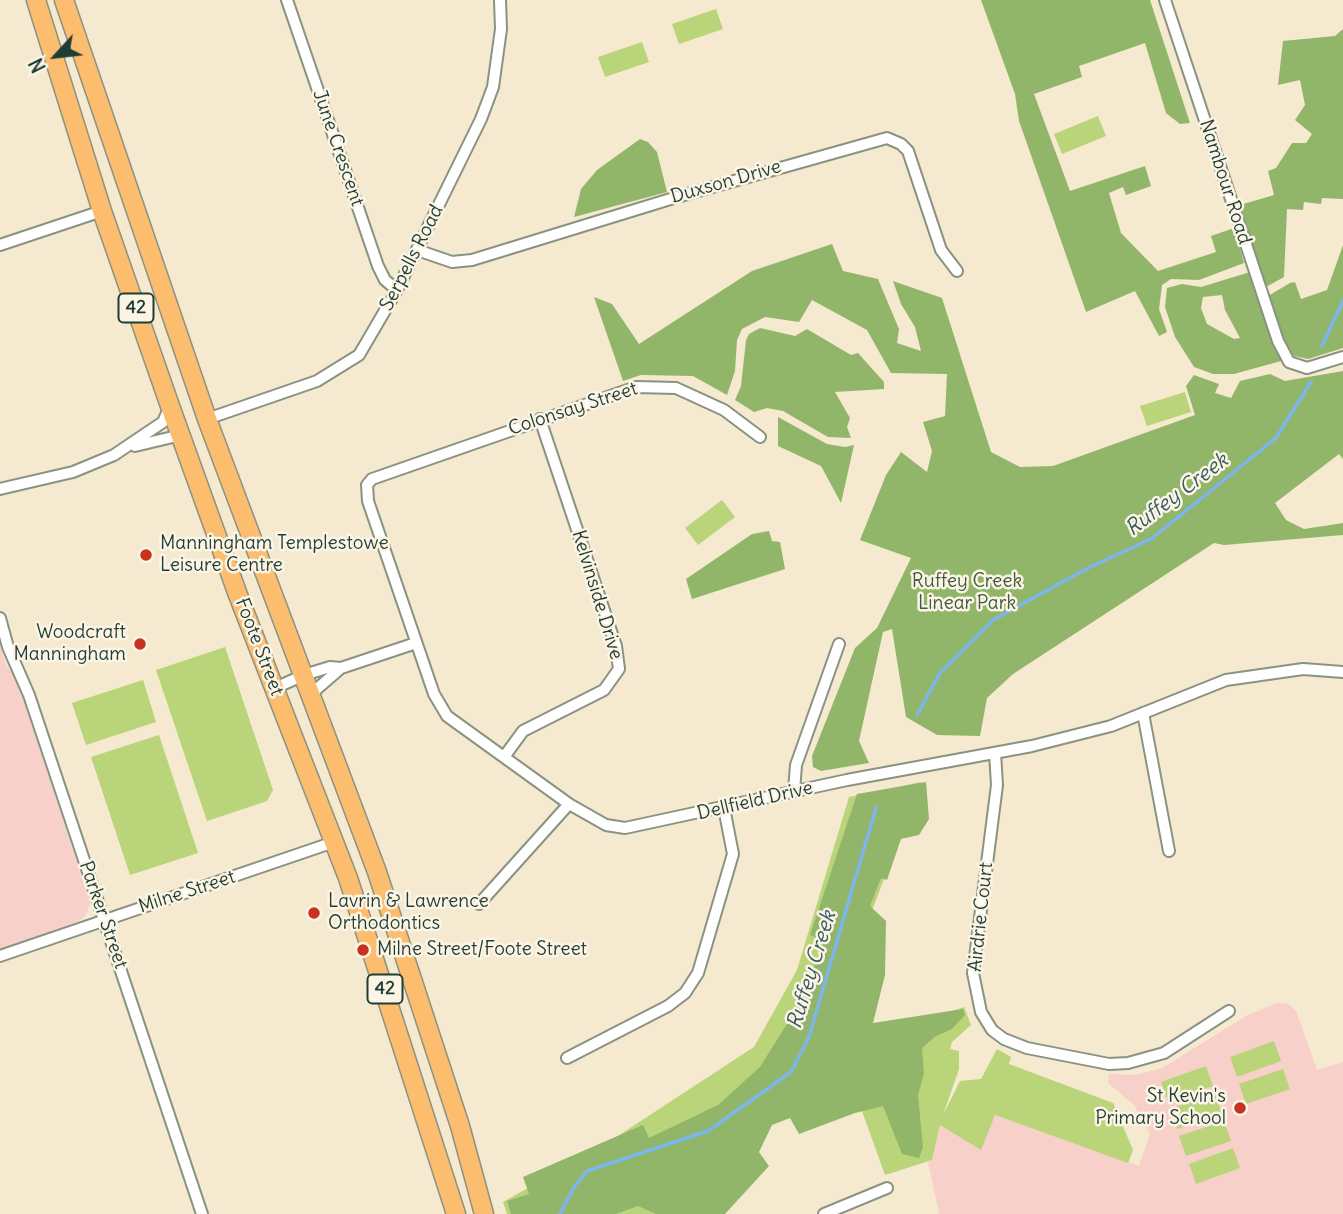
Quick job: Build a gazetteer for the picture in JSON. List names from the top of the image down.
{
  "streets": {
    "main road": ["42", "Foote Street"],
    "street": [
      "June Crescent",
      "Duxson Drive",
      "Nambour Road",
      "Serpells Road",
      "Colonsay Street",
      "Kelvinside Drive",
      "Dellfield Drive",
      "Milne Street",
      "Parker Street",
      "Airdrie Court"
    ]
  },
  "crossings": [
    ["June Crescent", "Serpells Road"],
    ["Duxson Drive", "Serpells Road"],
    ["Serpells Road", "Foote Street"],
    ["Colonsay Street", "Kelvinside Drive"],
    ["Colonsay Street", "Dellfield Drive"],
    ["Kelvinside Drive", "Dellfield Drive"],
    ["Foote Street", "Milne Street"],
    ["Dellfield Drive", "Airdrie Court"],
    ["Milne Street", "Parker Street"]
  ],
  "water": ["Ruffey Creek"],
  "parks": ["Ruffey Creek Linear Park"],
  "places": [
    "Manningham Templestowe Leisure Centre",
    "Woodcraft Manningham",
    "Lavrin & Lawrence Orthodontics",
    "Milne Street/Foote Street",
    "St Kevin's Primary School"
  ],
  "north": "bottom left"
}
